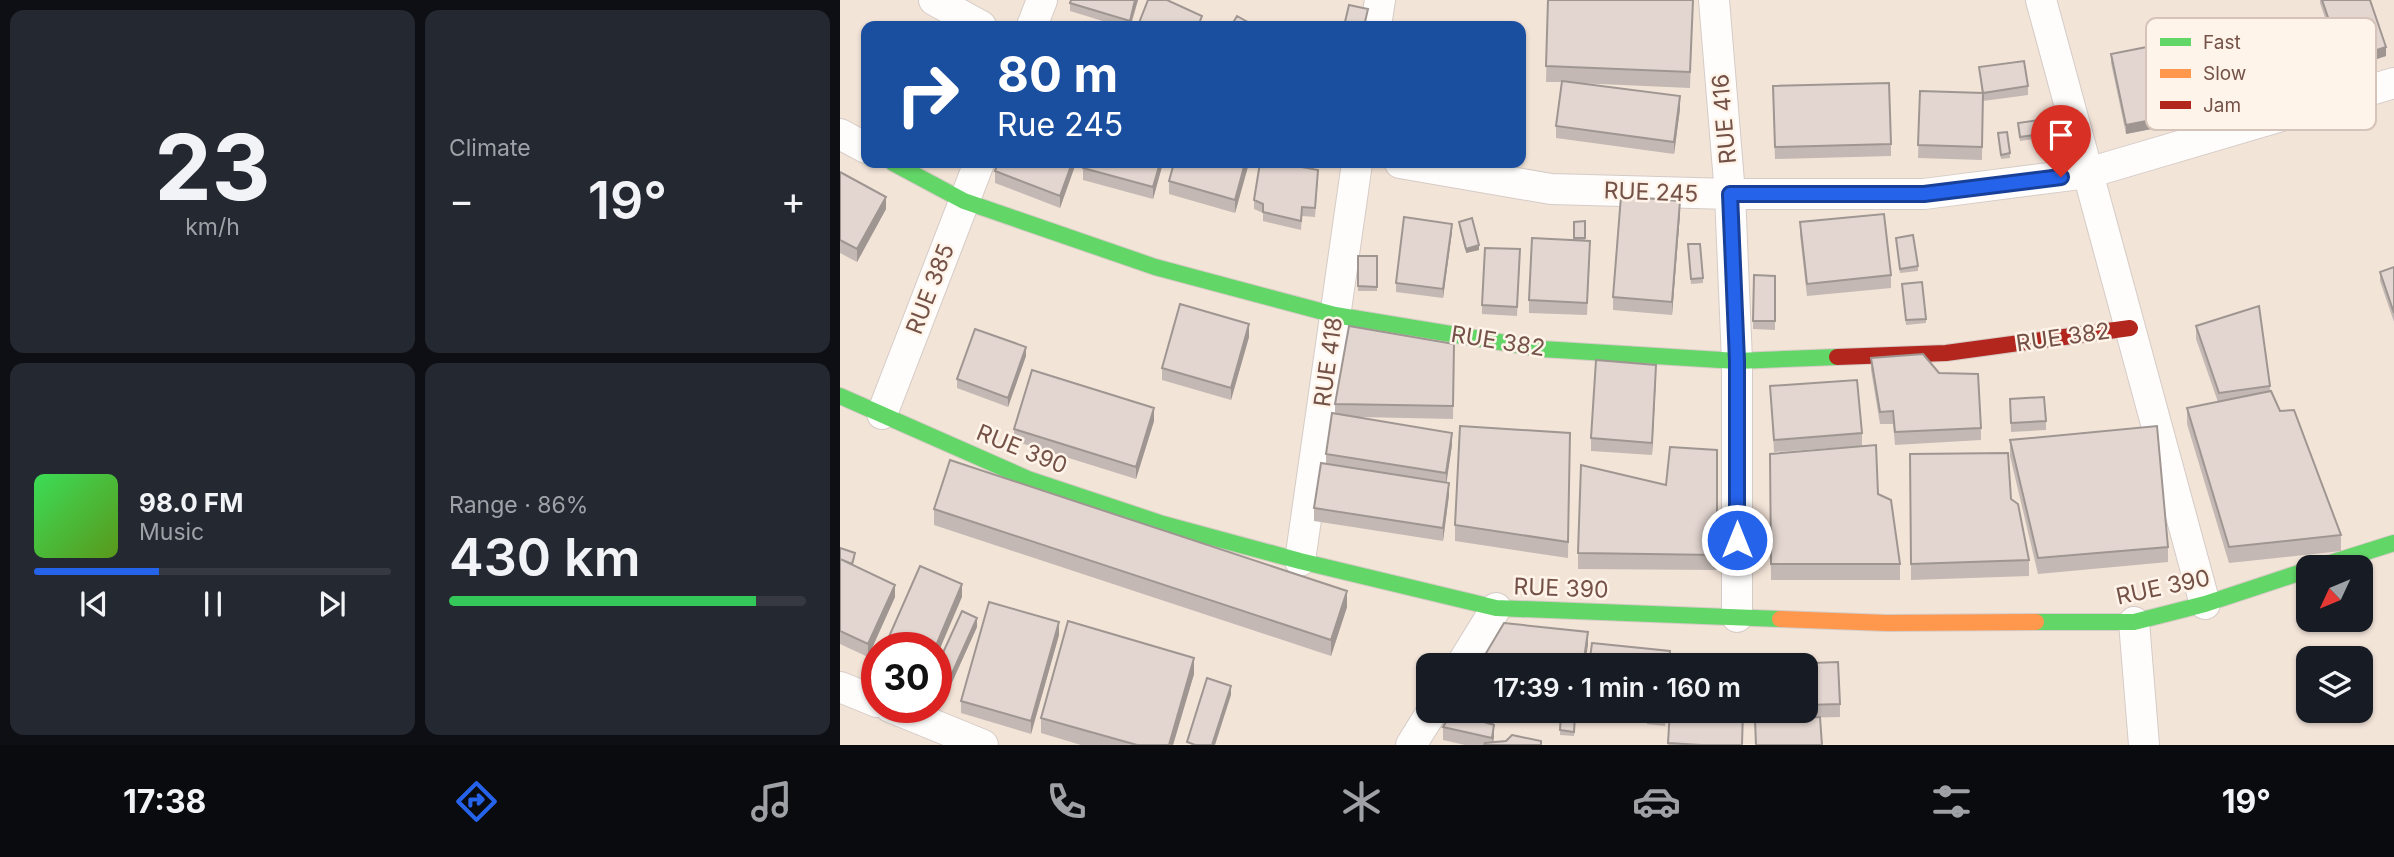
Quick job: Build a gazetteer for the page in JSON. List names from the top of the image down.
{
  "streets": {
    "street": [
      "RUE 416",
      "RUE 245",
      "RUE 385",
      "RUE 382",
      "RUE 418",
      "RUE 390"
    ]
  },
  "crossings": [
    ["RUE 416", "RUE 245"],
    ["RUE 416", "RUE 382"],
    ["RUE 416", "RUE 390"],
    ["RUE 385", "RUE 382"],
    ["RUE 385", "RUE 390"],
    ["RUE 382", "RUE 418"],
    ["RUE 418", "RUE 390"]
  ],
  "legend": ["Fast", "Slow", "Jam"],
  "north": "bottom left",
  "page": {
    "tile": [
      ["23", "km/h"],
      "Climate",
      ["Range · 86%", "430 km"]
    ],
    "turn": ["80 m", "Rue 245"],
    "heat": ["−", "19°", "+"],
    "song": ["98.0 FM", "Music"],
    "limit": "30",
    "trip": "17:39 · 1 min · 160 m",
    "tabs": ["17:38", "19°"]
  }
}
